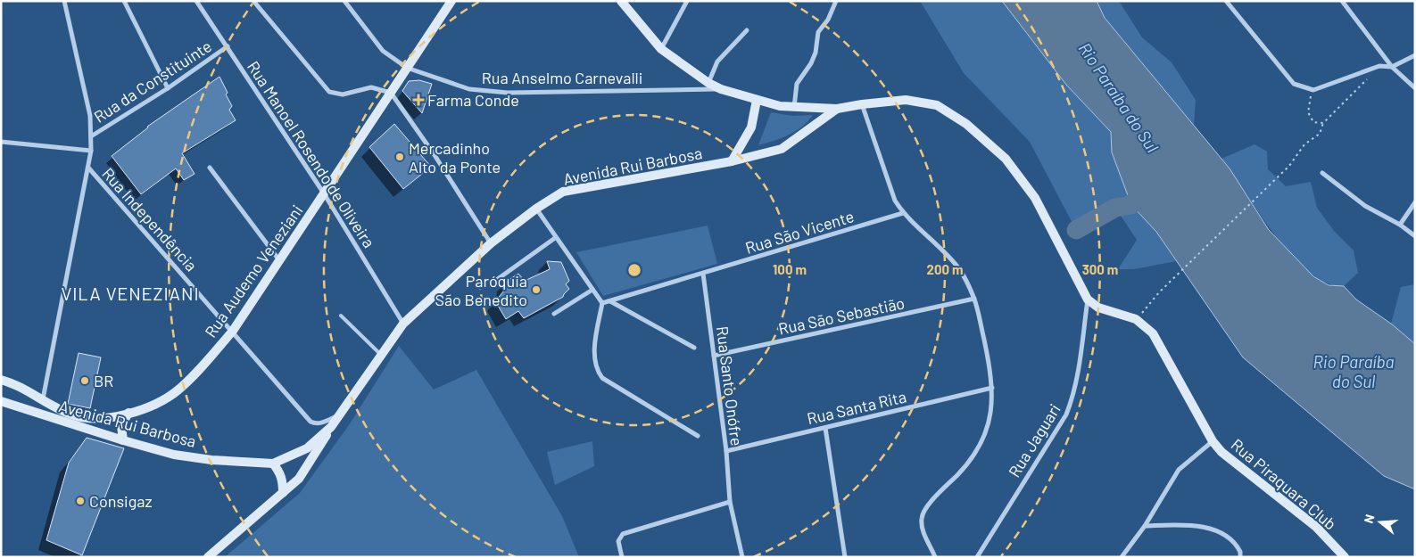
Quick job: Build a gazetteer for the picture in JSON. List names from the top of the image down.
{
  "streets": {
    "main road": ["Avenida Rui Barbosa", "Rua Audemo Veneziani", "Rua Piraquara Club"],
    "street": [
      "Rua Anselmo Carnevalli",
      "Rua da Constituinte",
      "Rua Manoel Rosendo de Oliveira",
      "Rua Independência",
      "Rua São Vicente",
      "Rua São Sebastião",
      "Rua Santo Onófre",
      "Rua Santa Rita",
      "Rua Jaguari"
    ]
  },
  "crossings": [
    ["Rua Anselmo Carnevalli", "Rua Audemo Veneziani"],
    ["Rua da Constituinte", "Rua Manoel Rosendo de Oliveira"],
    ["Rua Manoel Rosendo de Oliveira", "Avenida Rui Barbosa"],
    ["Rua Manoel Rosendo de Oliveira", "Rua Audemo Veneziani"],
    ["Avenida Rui Barbosa", "Rua Independência"],
    ["Avenida Rui Barbosa", "Rua Jaguari"],
    ["Rua Independência", "Rua Audemo Veneziani"],
    ["Rua São Vicente", "Rua Santo Onófre"],
    ["Rua São Sebastião", "Rua Santo Onófre"],
    ["Rua Santo Onófre", "Rua Santa Rita"]
  ],
  "districts": ["VILA VENEZIANI"],
  "water": ["Rio Paraíba do Sul"],
  "places": {
    "health": ["Farma Conde"],
    "other": [
      "Mercadinho Alto da Ponte",
      "Paróquia São Benedito",
      "BR",
      "Consigaz"
    ]
  },
  "north": "left",
  "rings": ["100 m", "200 m", "300 m"]
}
